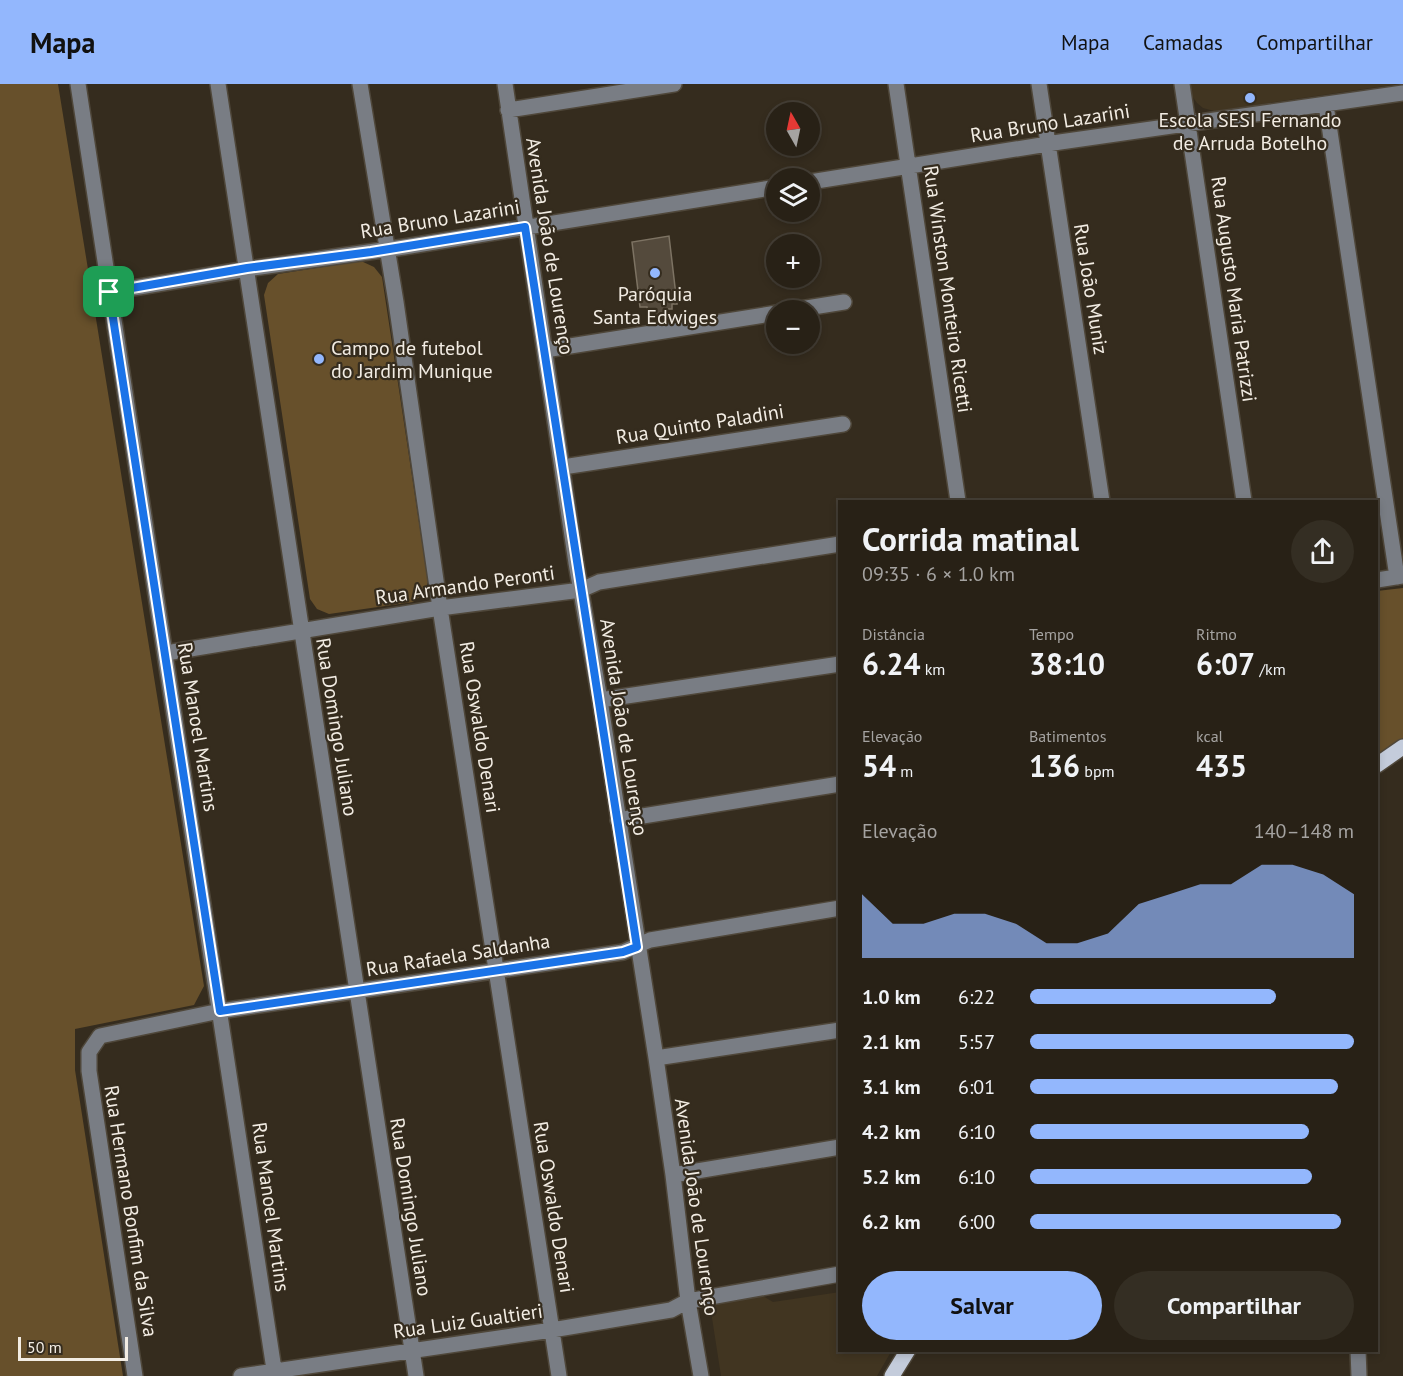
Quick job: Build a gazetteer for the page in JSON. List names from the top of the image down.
{
  "streets": {
    "street": [
      "Rua Bruno Lazarini",
      "Avenida João de Lourenço",
      "Rua Winston Monteiro Ricetti",
      "Rua João Muniz",
      "Rua Augusto Maria Patrizzi",
      "Rua Quinto Paladini",
      "Rua Armando Peronti",
      "Rua Manoel Martins",
      "Rua Domingo Juliano",
      "Rua Oswaldo Denari",
      "Rua Rafaela Saldanha",
      "Rua Hermano Bonfim da Silva",
      "Rua Luiz Gualtieri"
    ]
  },
  "crossings": [
    ["Rua Bruno Lazarini", "Avenida João de Lourenço"],
    ["Rua Bruno Lazarini", "Rua Winston Monteiro Ricetti"],
    ["Rua Bruno Lazarini", "Rua João Muniz"],
    ["Rua Bruno Lazarini", "Rua Augusto Maria Patrizzi"],
    ["Rua Bruno Lazarini", "Rua Manoel Martins"],
    ["Rua Bruno Lazarini", "Rua Domingo Juliano"],
    ["Rua Bruno Lazarini", "Rua Oswaldo Denari"],
    ["Avenida João de Lourenço", "Rua Quinto Paladini"],
    ["Avenida João de Lourenço", "Rua Armando Peronti"],
    ["Avenida João de Lourenço", "Rua Rafaela Saldanha"],
    ["Avenida João de Lourenço", "Rua Luiz Gualtieri"],
    ["Rua Armando Peronti", "Rua Manoel Martins"],
    ["Rua Armando Peronti", "Rua Domingo Juliano"],
    ["Rua Armando Peronti", "Rua Oswaldo Denari"],
    ["Rua Manoel Martins", "Rua Rafaela Saldanha"],
    ["Rua Manoel Martins", "Rua Luiz Gualtieri"],
    ["Rua Domingo Juliano", "Rua Rafaela Saldanha"],
    ["Rua Domingo Juliano", "Rua Luiz Gualtieri"],
    ["Rua Oswaldo Denari", "Rua Rafaela Saldanha"],
    ["Rua Oswaldo Denari", "Rua Luiz Gualtieri"],
    ["Rua Rafaela Saldanha", "Rua Hermano Bonfim da Silva"]
  ],
  "places": ["Escola SESI Fernando de Arruda Botelho", "Paróquia Santa Edwiges", "Campo de futebol do Jardim Munique"],
  "scale_bar": "50 m",
  "north": "top",
  "page": {
    "header": "Mapa",
    "nav": ["Mapa", "Camadas", "Compartilhar"],
    "map_buttons": ["+", "−"],
    "heading": ["Corrida matinal", "09:35 · 6 × 1.0 km"],
    "stats": [
      ["Distância", "6.24 km"],
      ["Tempo", "38:10"],
      ["Ritmo", "6:07 /km"],
      ["Elevação", "54 m"],
      ["Batimentos", "136 bpm"],
      ["kcal", "435"]
    ],
    "chart": ["Elevação", "140–148 m"],
    "list": [
      {
        "name": "1.0 km",
        "note": "6:22"
      },
      {
        "name": "2.1 km",
        "note": "5:57"
      },
      {
        "name": "3.1 km",
        "note": "6:01"
      },
      {
        "name": "4.2 km",
        "note": "6:10"
      },
      {
        "name": "5.2 km",
        "note": "6:10"
      },
      {
        "name": "6.2 km",
        "note": "6:00"
      }
    ],
    "buttons": ["Salvar", "Compartilhar"],
    "scale": "50 m"
  }
}
